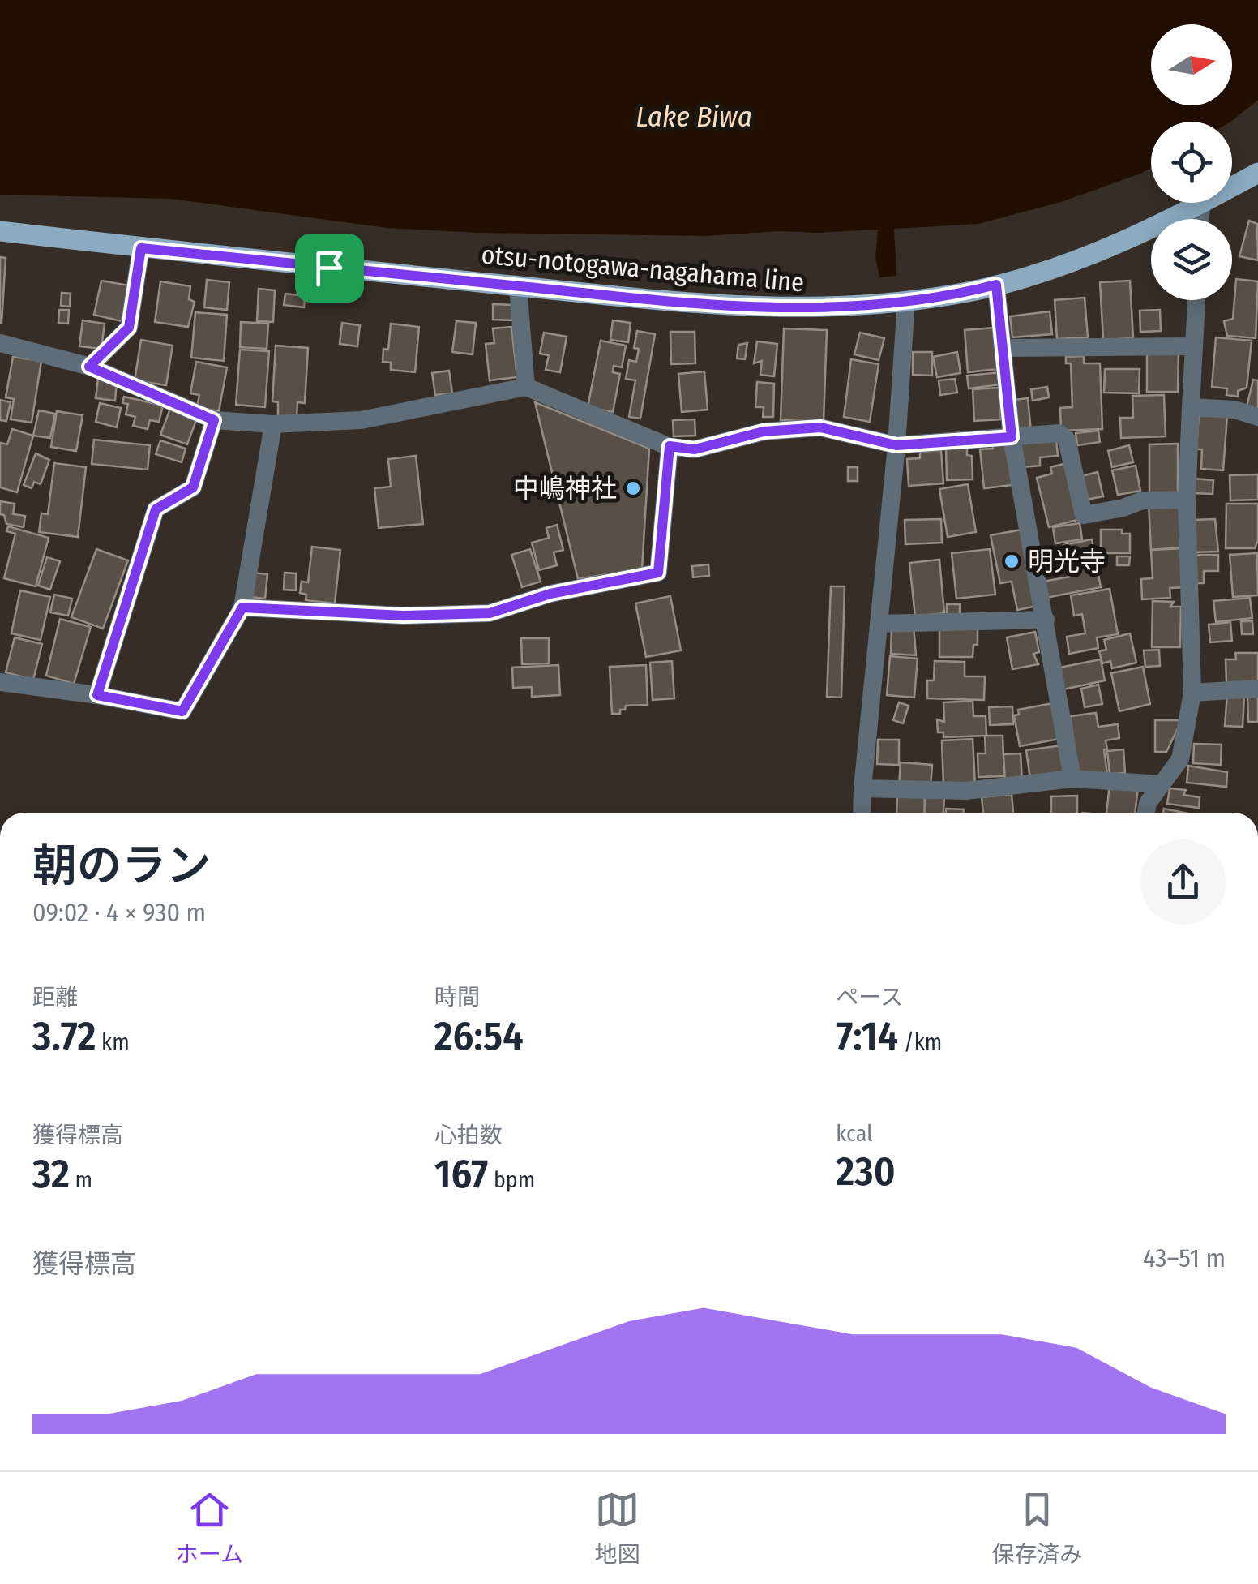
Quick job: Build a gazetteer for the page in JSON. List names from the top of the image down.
{
  "streets": {
    "main road": ["otsu-notogawa-nagahama line"]
  },
  "water": ["Lake Biwa"],
  "places": ["中嶋神社", "明光寺"],
  "north": "right",
  "page": {
    "heading": ["朝のラン", "09:02 · 4 × 930 m"],
    "stats": [
      ["距離", "3.72 km"],
      ["時間", "26:54"],
      ["ペース", "7:14 /km"],
      ["獲得標高", "32 m"],
      ["心拍数", "167 bpm"],
      ["kcal", "230"]
    ],
    "chart": ["獲得標高", "43–51 m"],
    "tabs": ["ホーム", "地図", "保存済み"]
  }
}
